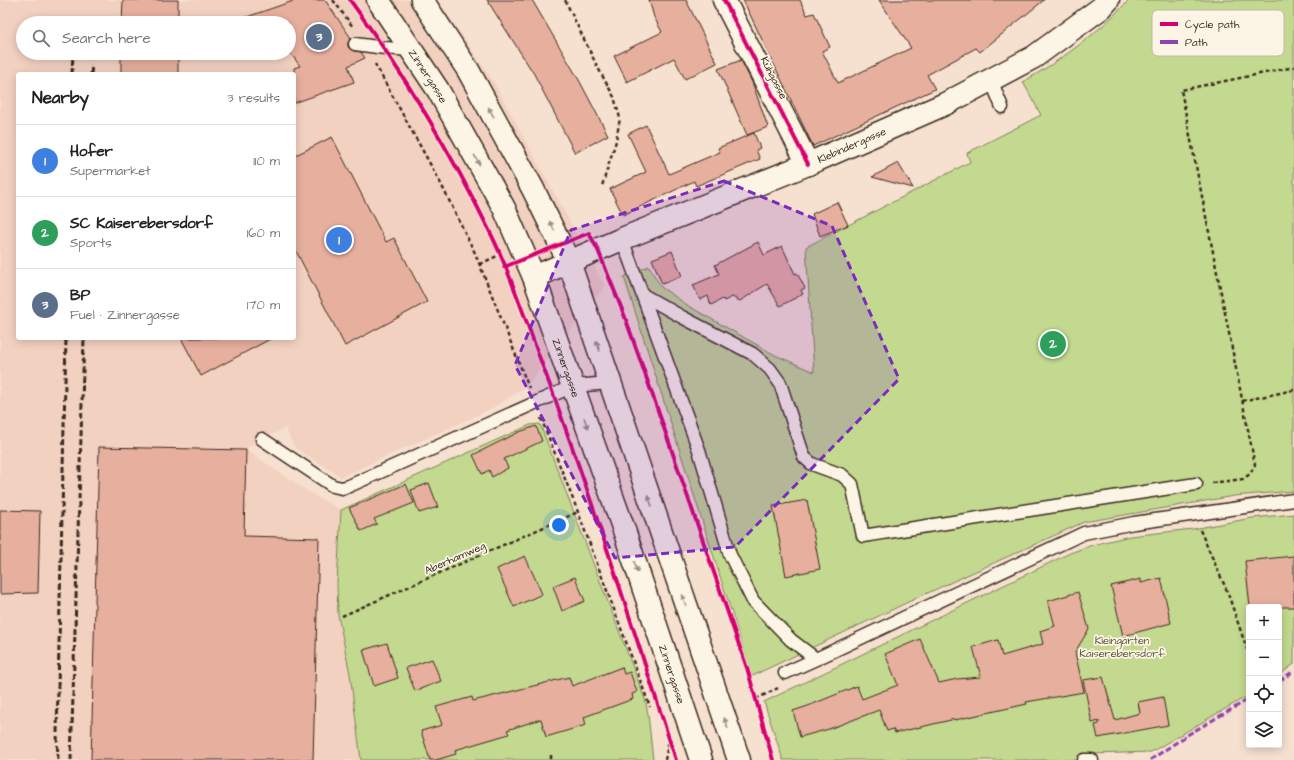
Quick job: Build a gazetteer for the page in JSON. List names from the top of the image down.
{
  "streets": {
    "main road": ["Zinnergasse", "Kühgasse", "Klebindergasse"],
    "path": ["Aberhamweg"]
  },
  "crossings": [
    ["Zinnergasse", "Klebindergasse"],
    ["Kühgasse", "Klebindergasse"]
  ],
  "parks": ["Kleingärten Kaiserebersdorf"],
  "legend": ["Cycle path", "Path"],
  "page": {
    "search": "Search here",
    "pins": ["3", "1", "2"],
    "heading": ["Nearby", "3 results"],
    "list": [
      {
        "mark": "1",
        "name": "Hofer",
        "note": "Supermarket",
        "value": "110 m"
      },
      {
        "mark": "2",
        "name": "SC Kaiserebersdorf",
        "note": "Sports",
        "value": "160 m"
      },
      {
        "mark": "3",
        "name": "BP",
        "note": "Fuel · Zinnergasse",
        "value": "170 m"
      }
    ],
    "map_buttons": ["+", "−"]
  }
}
